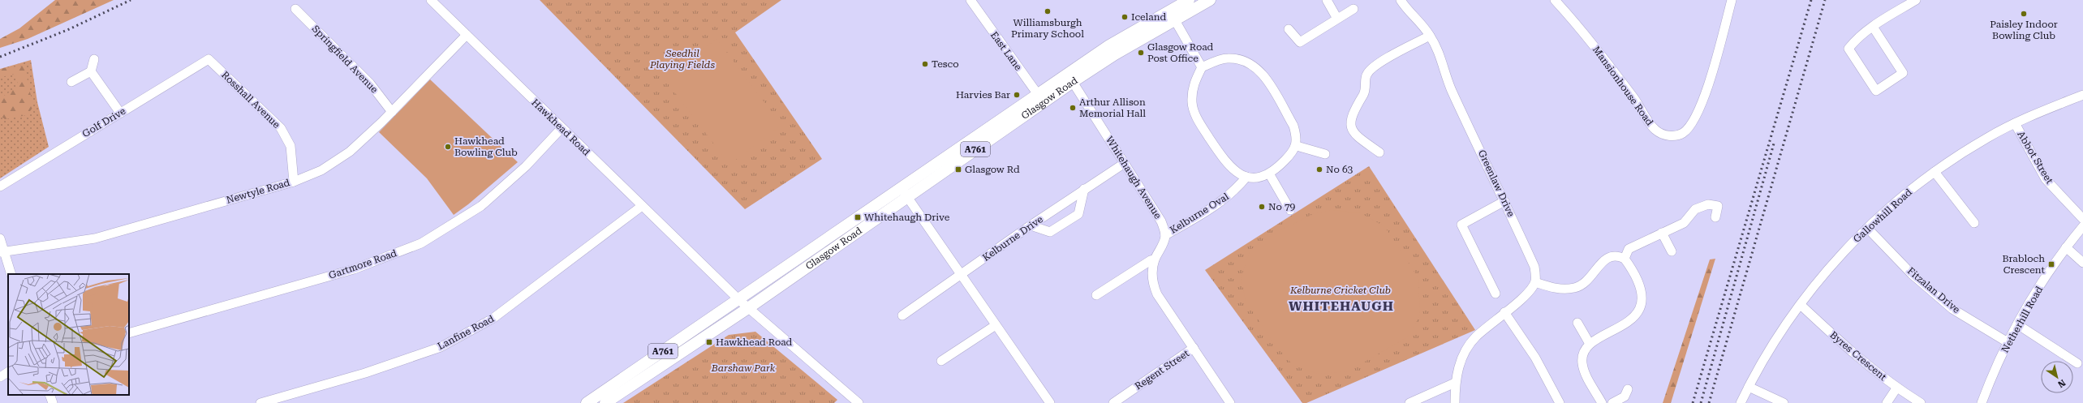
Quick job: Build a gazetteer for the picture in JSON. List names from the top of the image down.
{
  "streets": {
    "main road": ["Glasgow Road", "A761"],
    "street": [
      "East Lane",
      "Springfield Avenue",
      "Mansionhouse Road",
      "Rosshall Avenue",
      "Golf Drive",
      "Hawkhead Road",
      "Abbot Street",
      "Whitehaugh Avenue",
      "Greenlaw Drive",
      "Newtyle Road",
      "Kelburne Oval",
      "Gallowhill Road",
      "Kelburne Drive",
      "Gartmore Road",
      "Fitzalan Drive",
      "Netherhill Road",
      "Lanfine Road",
      "Byres Crescent",
      "Regent Street"
    ]
  },
  "crossings": [
    ["East Lane", "Glasgow Road"],
    ["Springfield Avenue", "Newtyle Road"],
    ["Glasgow Road", "Hawkhead Road"],
    ["Glasgow Road", "Whitehaugh Avenue"],
    ["Rosshall Avenue", "Golf Drive"],
    ["Rosshall Avenue", "Newtyle Road"],
    ["Hawkhead Road", "Newtyle Road"],
    ["Hawkhead Road", "Gartmore Road"],
    ["Hawkhead Road", "Lanfine Road"],
    ["Abbot Street", "Gallowhill Road"],
    ["Whitehaugh Avenue", "Kelburne Oval"],
    ["Whitehaugh Avenue", "Kelburne Drive"],
    ["Gallowhill Road", "Fitzalan Drive"],
    ["Gallowhill Road", "Byres Crescent"],
    ["Fitzalan Drive", "Netherhill Road"]
  ],
  "districts": ["WHITEHAUGH"],
  "parks": ["Seedhil Playing Fields", "Kelburne Cricket Club", "Barshaw Park"],
  "places": {
    "other": [
      "Williamsburgh Primary School",
      "Paisley Indoor Bowling Club",
      "Iceland",
      "Glasgow Road Post Office",
      "Tesco",
      "Harvies Bar",
      "Arthur Allison Memorial Hall",
      "Hawkhead Bowling Club",
      "No 63",
      "No 79"
    ],
    "transit": [
      "Glasgow Rd",
      "Whitehaugh Drive",
      "Brabloch Crescent",
      "Hawkhead Road"
    ]
  },
  "north": "bottom right"
}
